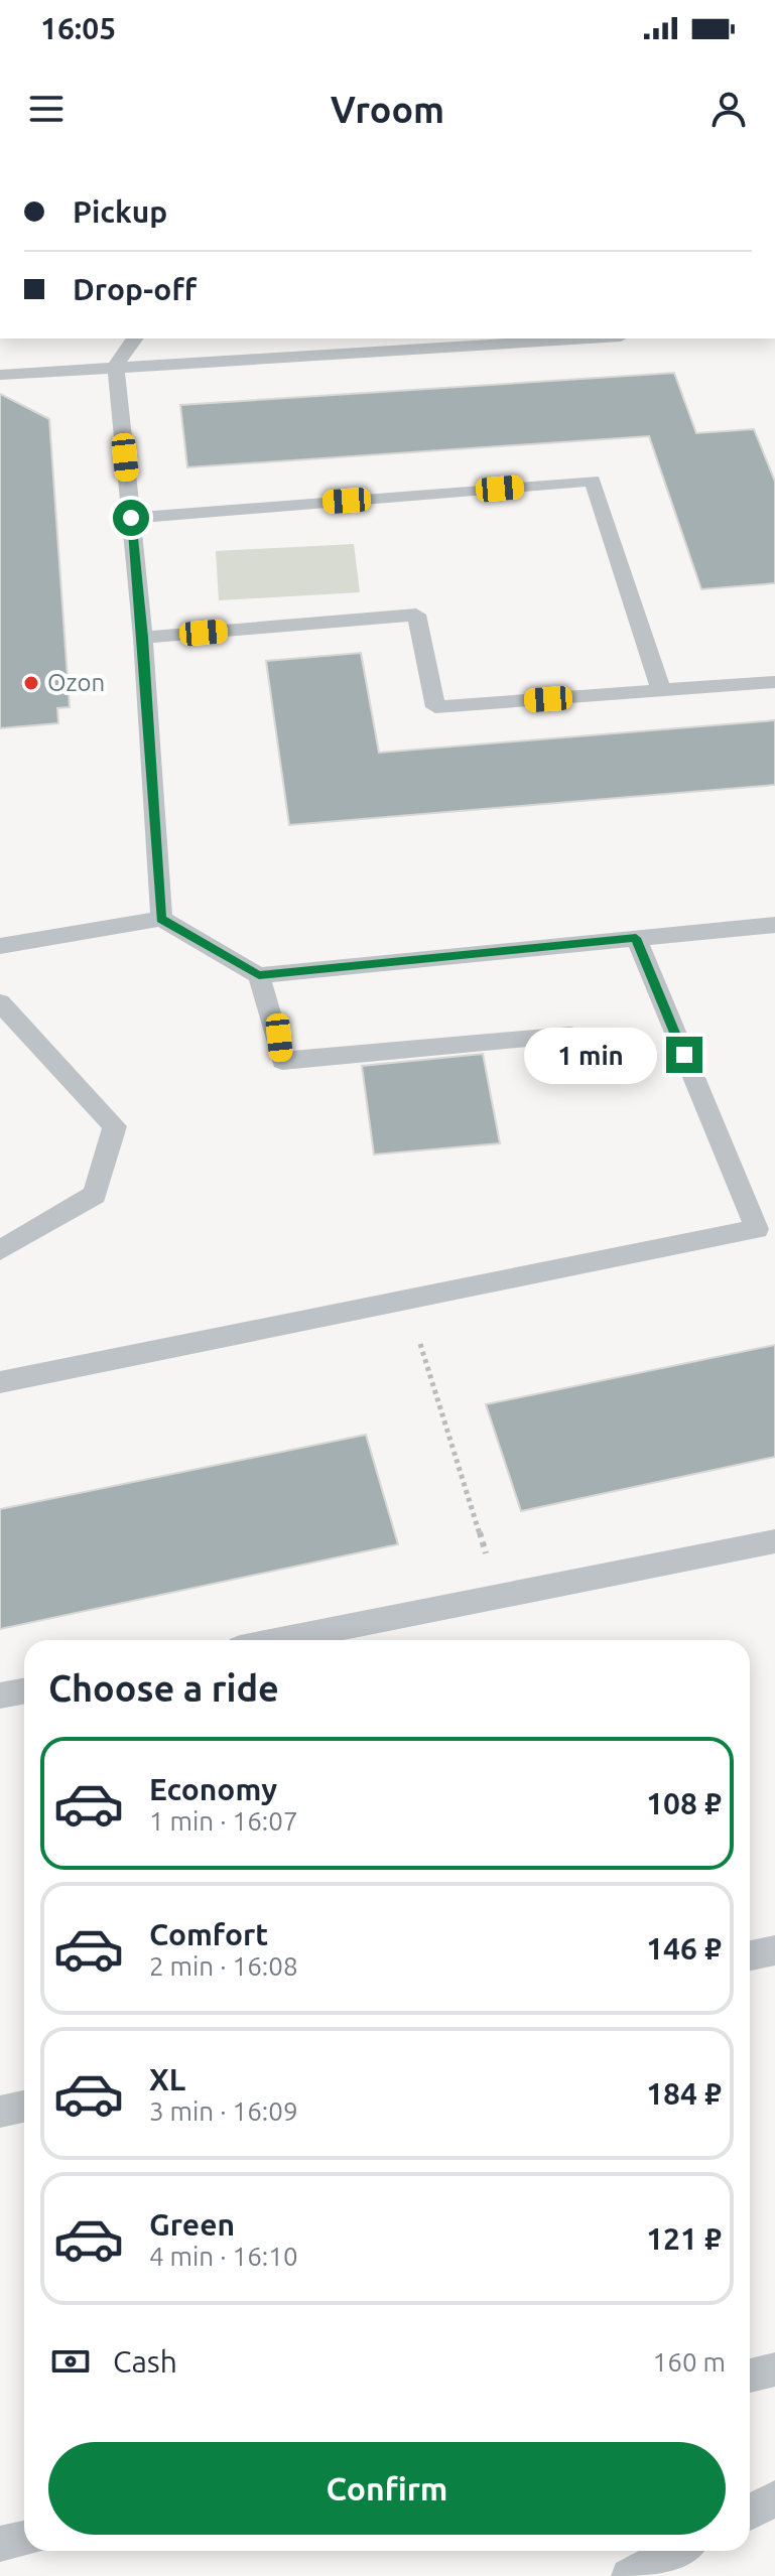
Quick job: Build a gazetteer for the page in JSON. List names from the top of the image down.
{
  "places": ["Ozon"],
  "page": {
    "status": "16:05",
    "header": "Vroom",
    "banner": ["Pickup", "Drop-off"],
    "bubble": "1 min",
    "heading": "Choose a ride",
    "list": [
      {
        "name": "Economy",
        "note": "1 min · 16:07",
        "value": "108 ₽"
      },
      {
        "name": "Comfort",
        "note": "2 min · 16:08",
        "value": "146 ₽"
      },
      {
        "name": "XL",
        "note": "3 min · 16:09",
        "value": "184 ₽"
      },
      {
        "name": "Green",
        "note": "4 min · 16:10",
        "value": "121 ₽"
      }
    ],
    "pay": ["Cash", "160 m"],
    "buttons": "Confirm"
  }
}
